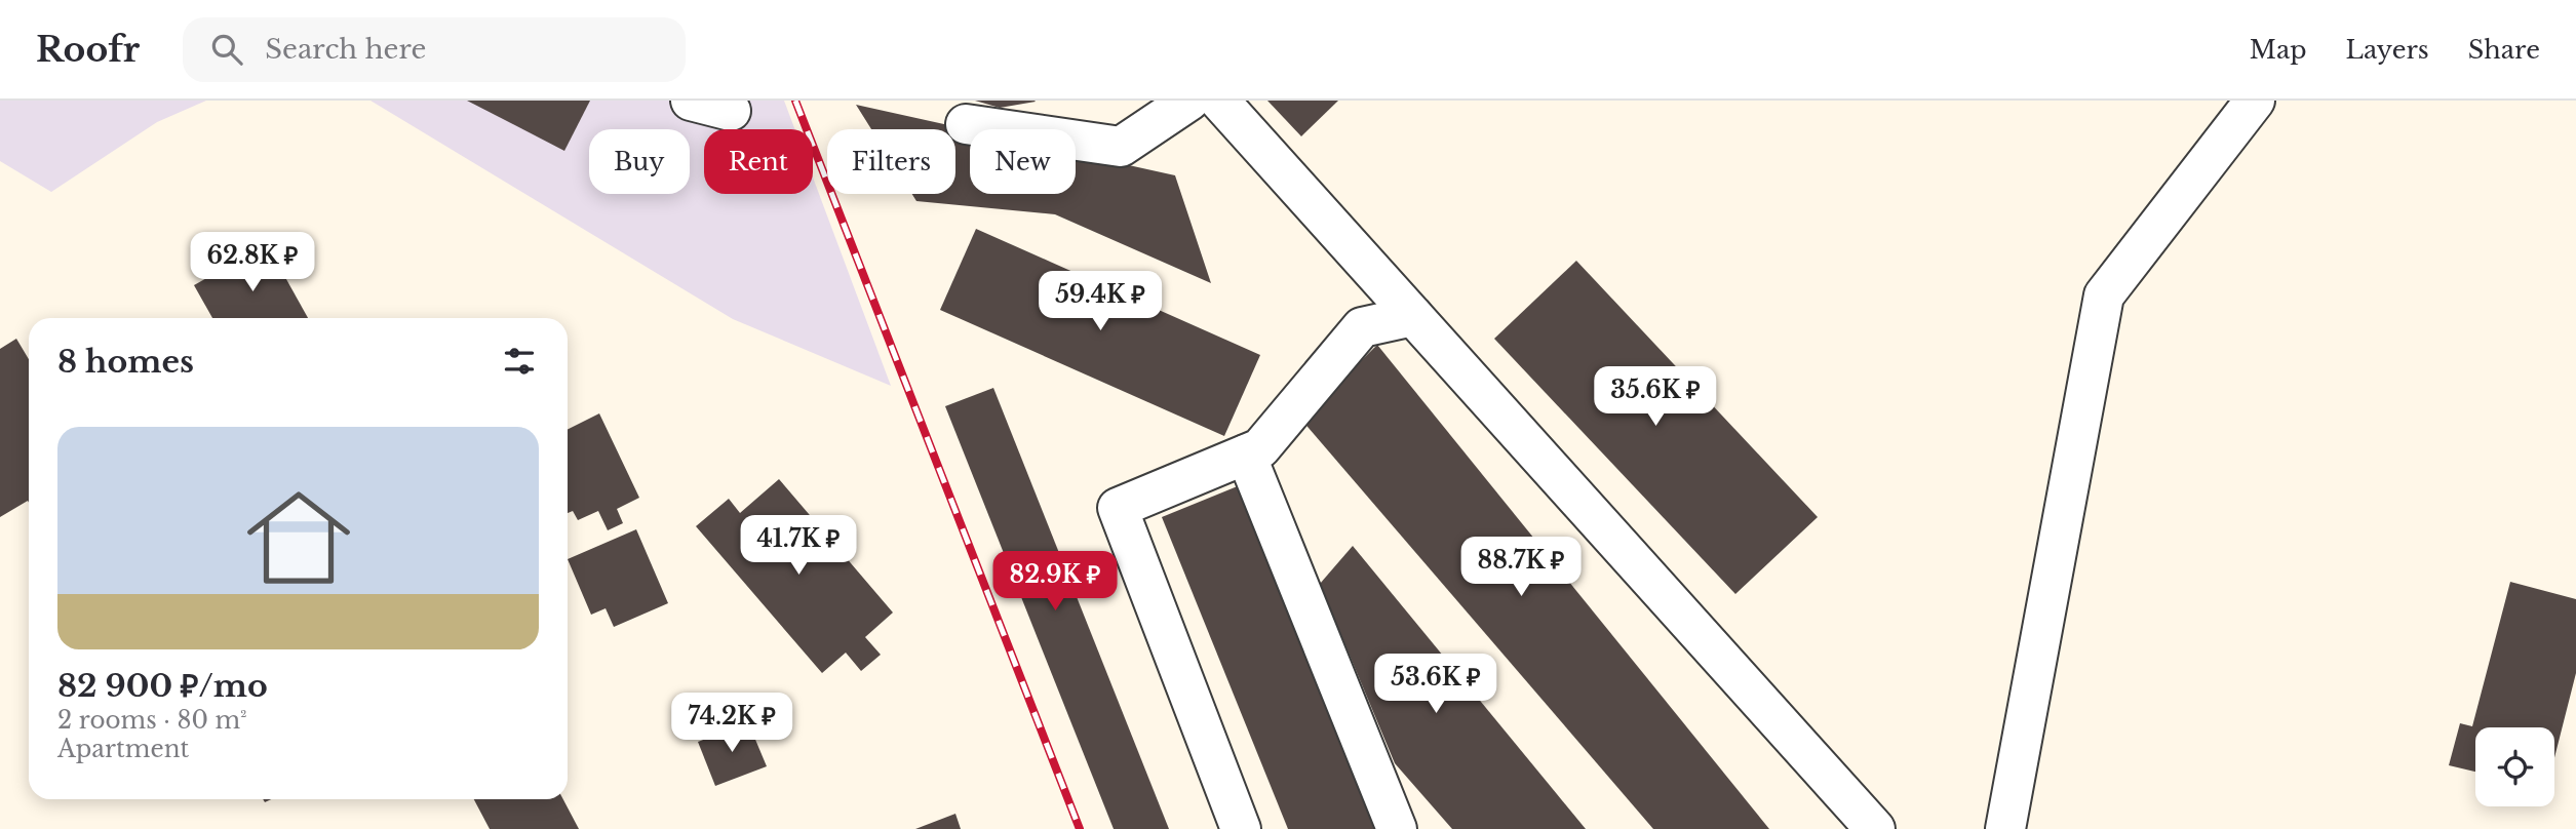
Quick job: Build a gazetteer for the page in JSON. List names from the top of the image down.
{
  "page": {
    "header": "Roofr",
    "search": "Search here",
    "nav": ["Map", "Layers", "Share"],
    "chip": [
      "Buy",
      "Rent",
      "Filters",
      "New"
    ],
    "price": [
      "62.8K ₽",
      "59.4K ₽",
      "35.6K ₽",
      "41.7K ₽",
      "88.7K ₽",
      "82.9K ₽",
      "53.6K ₽",
      "74.2K ₽"
    ],
    "heading": "8 homes",
    "list": [
      {
        "name": "82 900 ₽/mo",
        "note": "2 rooms · 80 m² · Apartment"
      }
    ]
  }
}
